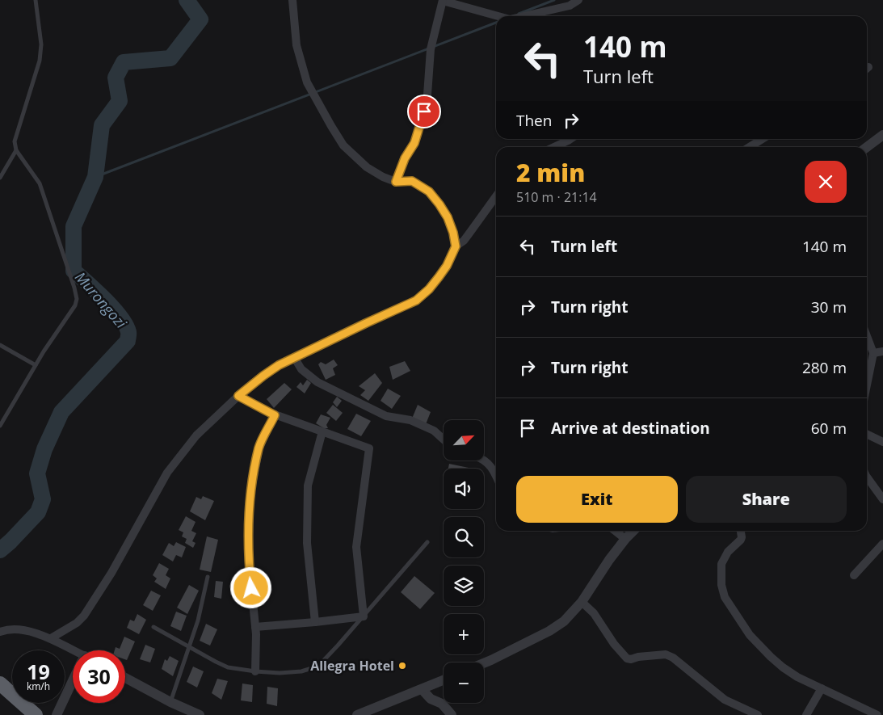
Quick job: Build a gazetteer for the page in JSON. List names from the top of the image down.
{
  "water": ["Murongozi"],
  "places": ["Allegra Hotel"],
  "north": "top right",
  "page": {
    "turn": ["140 m", "Turn left"],
    "then": "Then",
    "heading": ["2 min", "510 m · 21:14"],
    "list": [
      {
        "name": "Turn left",
        "value": "140 m"
      },
      {
        "name": "Turn right",
        "value": "30 m"
      },
      {
        "name": "Turn right",
        "value": "280 m"
      },
      {
        "name": "Arrive at destination",
        "value": "60 m"
      }
    ],
    "map_buttons": ["+", "−"],
    "buttons": ["Exit", "Share"],
    "speed": "19 km/h",
    "limit": "30"
  }
}
